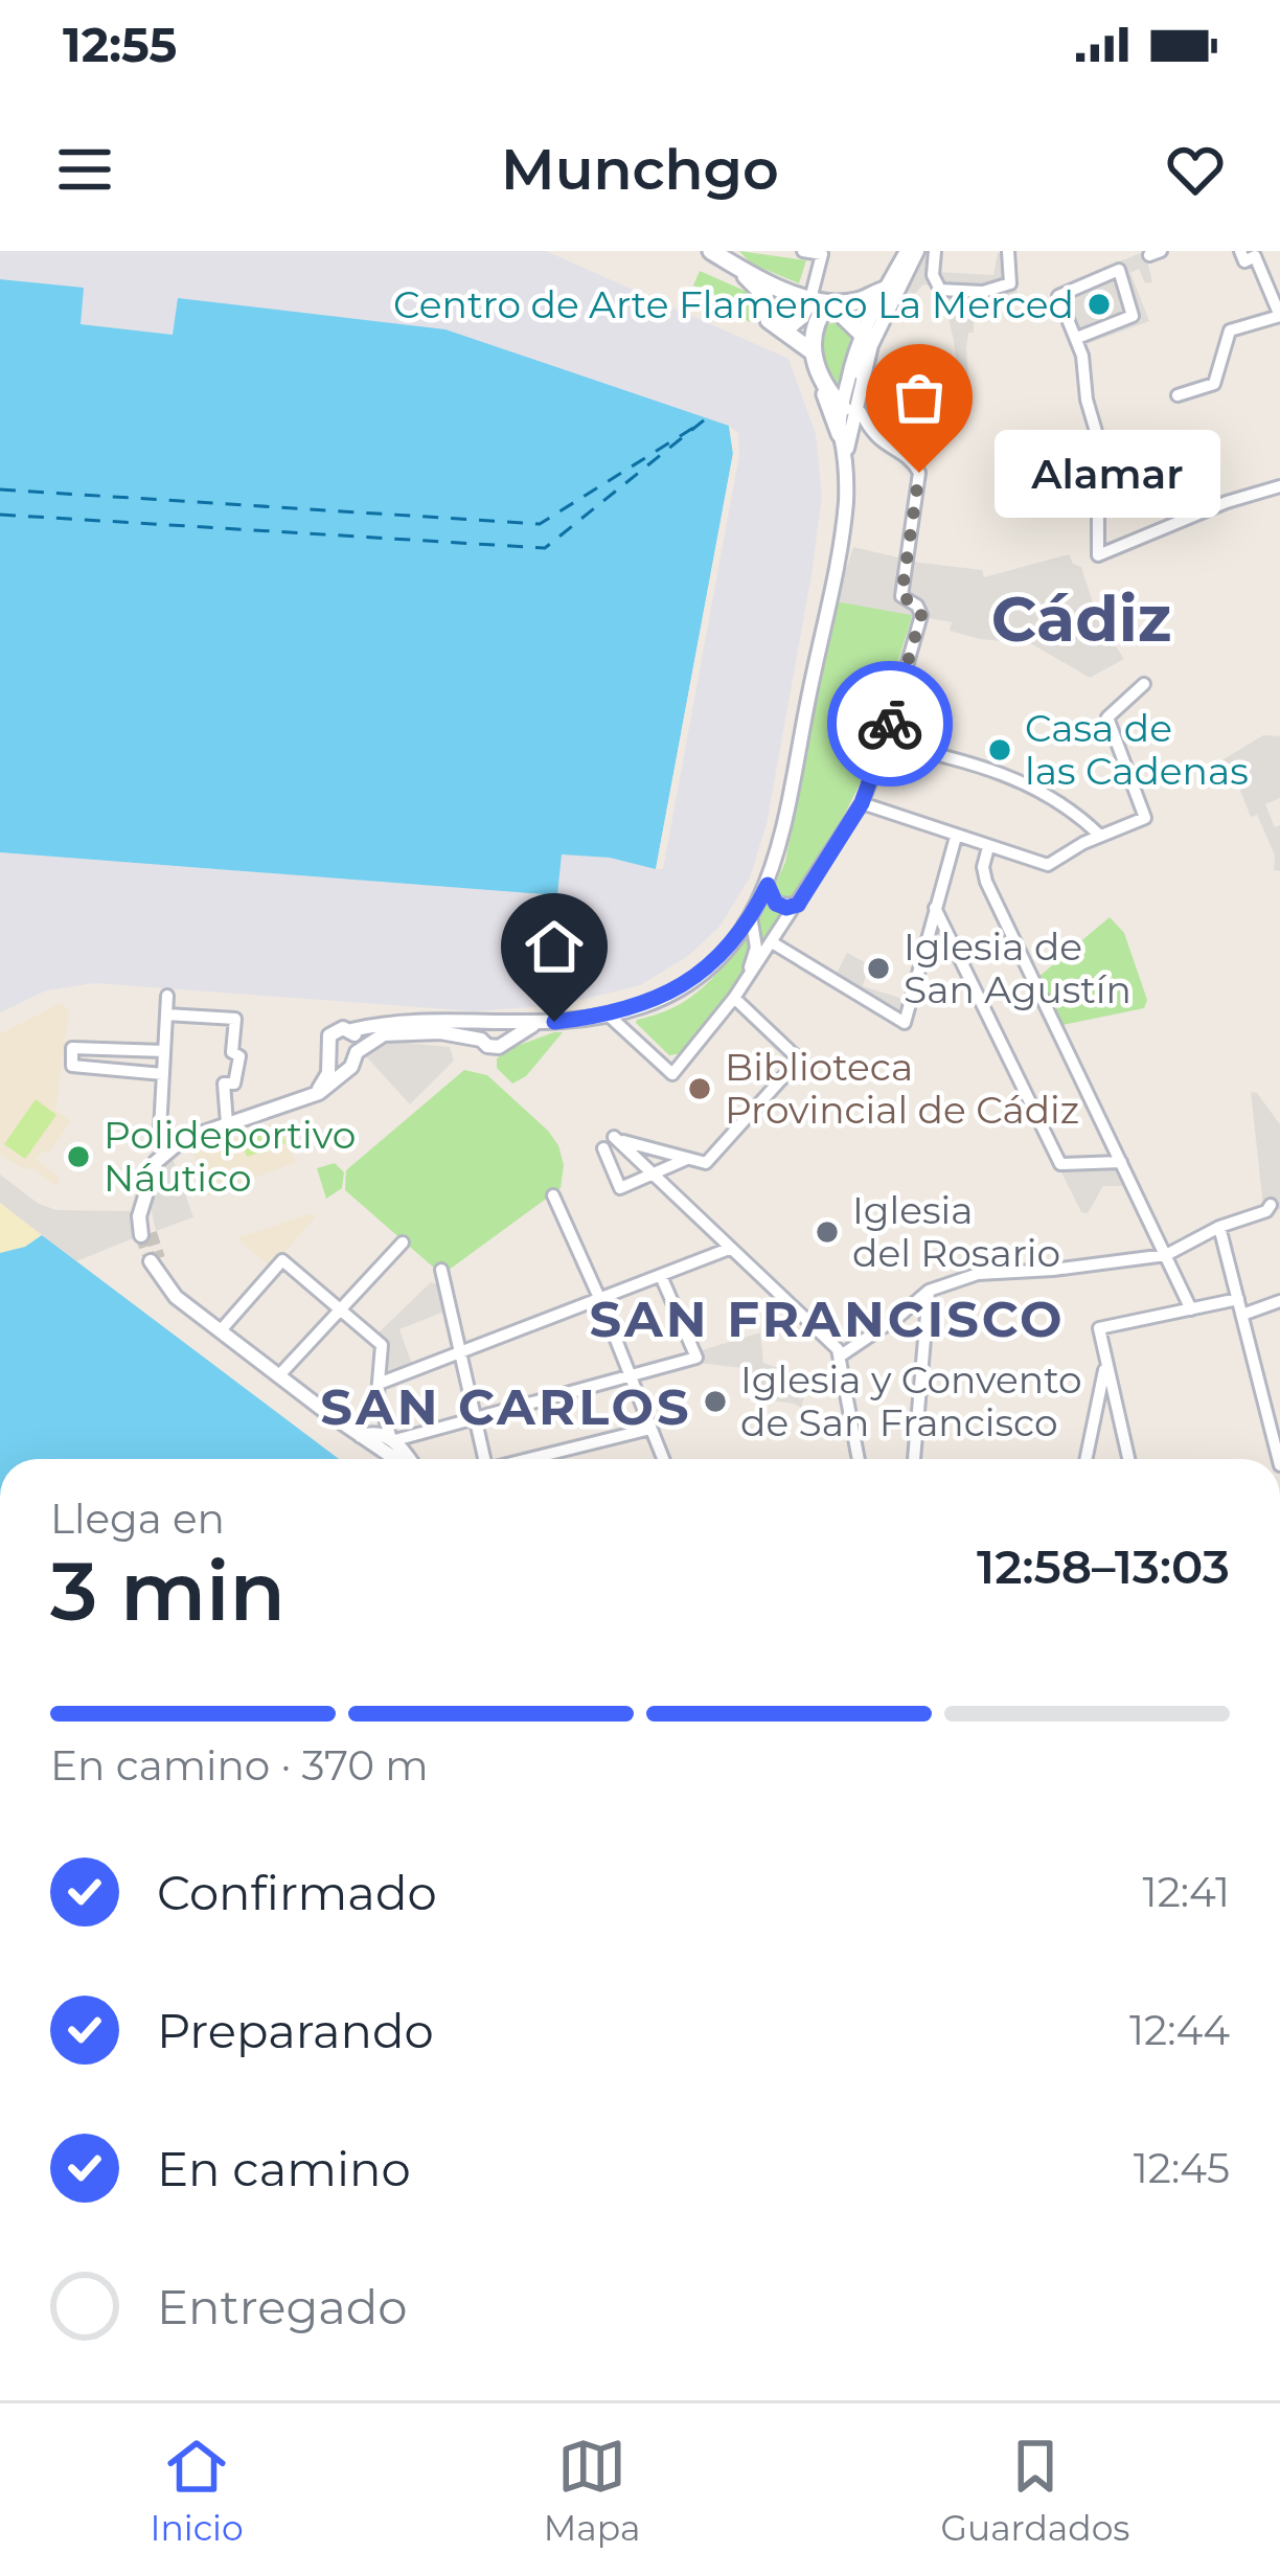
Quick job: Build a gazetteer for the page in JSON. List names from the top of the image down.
{
  "districts": ["Cádiz", "SAN FRANCISCO", "SAN CARLOS"],
  "places": [
    "Centro de Arte Flamenco La Merced",
    "Alamar",
    "Casa de las Cadenas",
    "Iglesia de San Agustín",
    "Biblioteca Provincial de Cádiz",
    "Polideportivo Náutico",
    "Iglesia del Rosario",
    "Iglesia y Convento de San Francisco"
  ],
  "page": {
    "status": "12:55",
    "header": "Munchgo",
    "bubble": "Alamar",
    "heading": ["3 min", "Llega en", "12:58–13:03"],
    "bar": "En camino · 370 m",
    "list": [
      ["Confirmado", "12:41"],
      ["Preparando", "12:44"],
      ["En camino", "12:45"],
      "Entregado"
    ],
    "tabs": ["Inicio", "Mapa", "Guardados"]
  }
}
